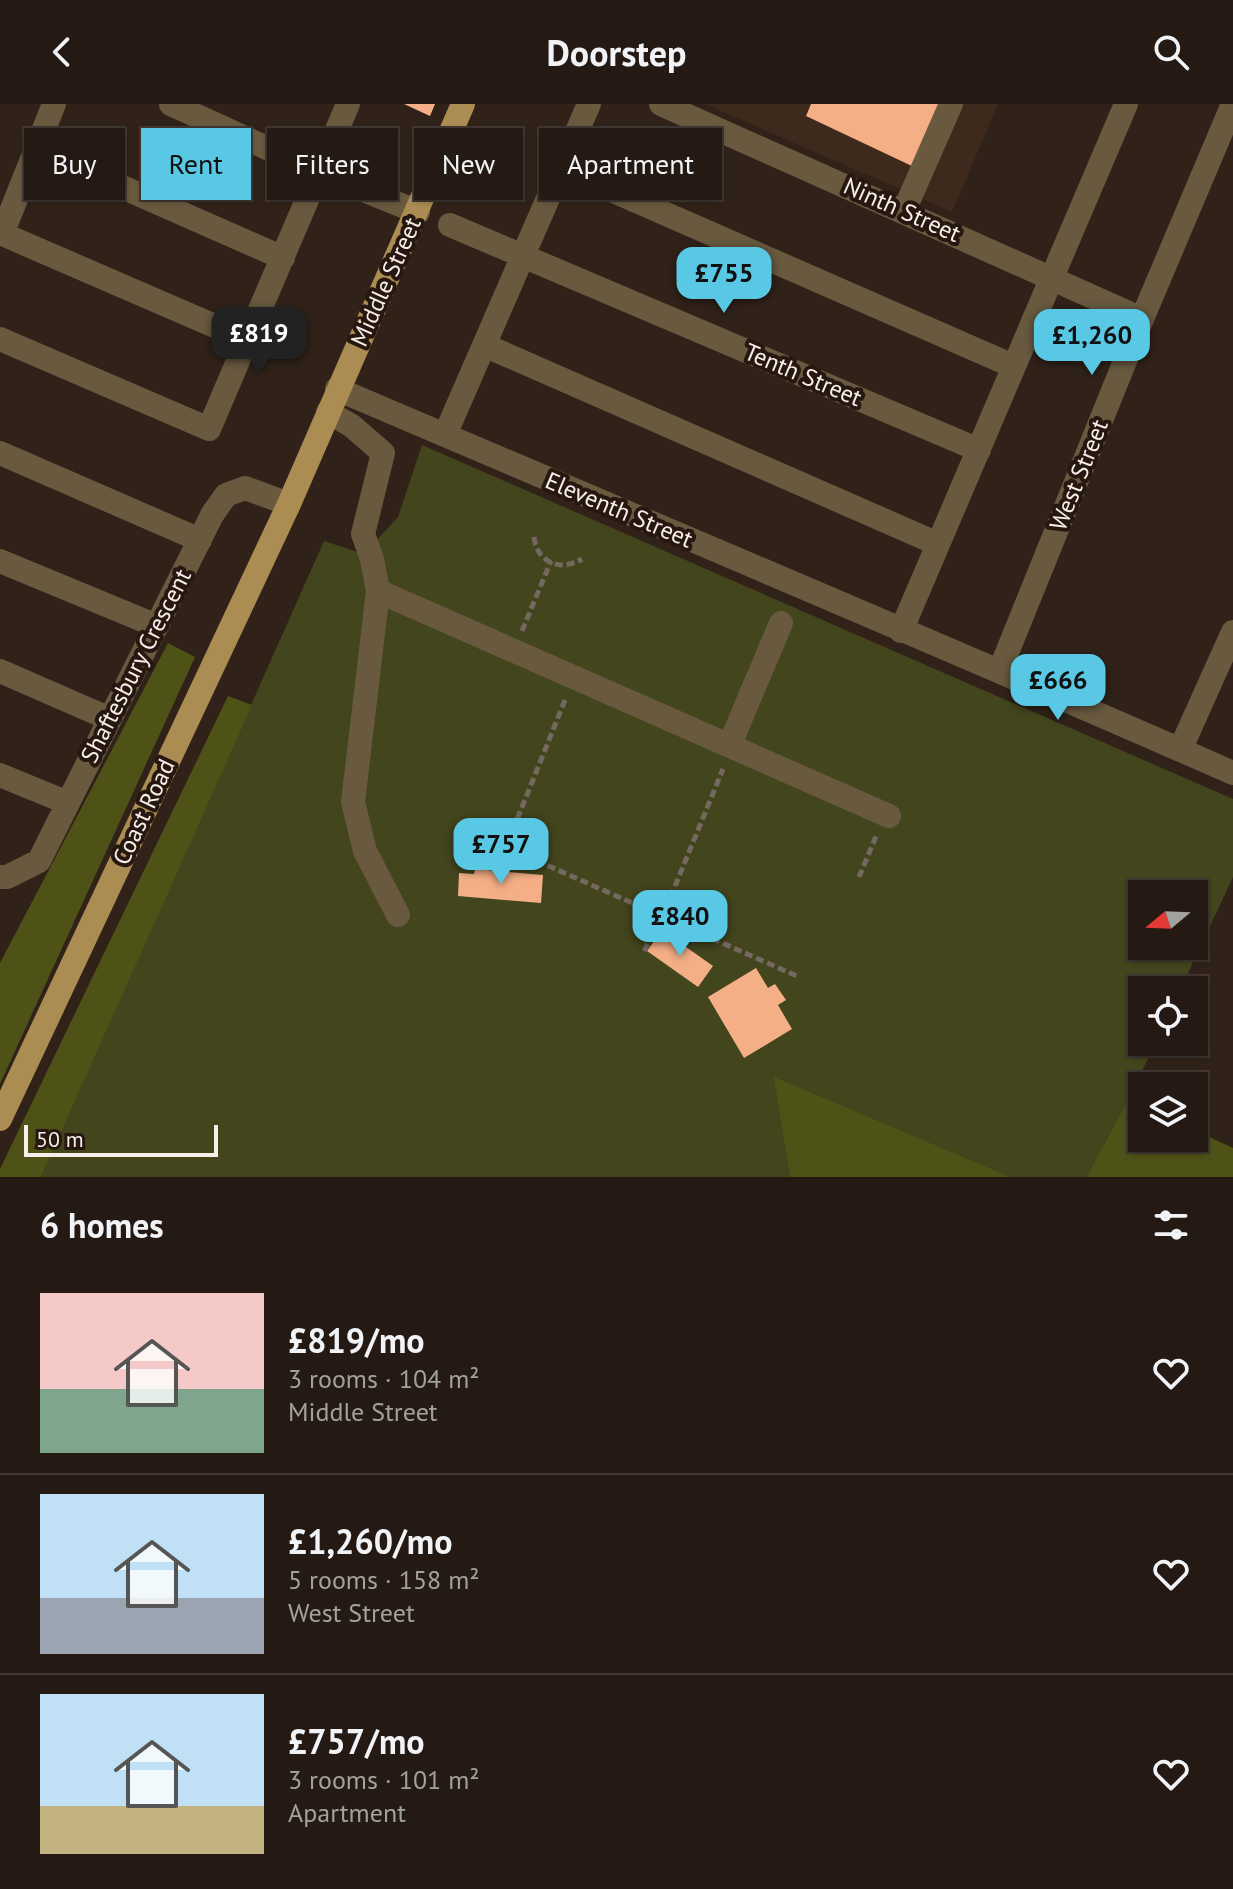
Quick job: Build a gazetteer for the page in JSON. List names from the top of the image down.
{
  "streets": {
    "main road": ["Middle Street", "Coast Road"],
    "street": [
      "Ninth Street",
      "Tenth Street",
      "West Street",
      "Eleventh Street",
      "Shaftesbury Crescent"
    ]
  },
  "crossings": [
    ["Ninth Street", "West Street"],
    ["Middle Street", "Eleventh Street"],
    ["Middle Street", "Shaftesbury Crescent"],
    ["Middle Street", "Coast Road"],
    ["West Street", "Eleventh Street"],
    ["Shaftesbury Crescent", "Coast Road"]
  ],
  "scale_bar": "50 m",
  "north": "left",
  "page": {
    "header": "Doorstep",
    "chip": [
      "Buy",
      "Rent",
      "Filters",
      "New",
      "Apartment"
    ],
    "price": [
      "£755",
      "£819",
      "£1,260",
      "£666",
      "£757",
      "£840"
    ],
    "scale": "50 m",
    "heading": "6 homes",
    "list": [
      {
        "name": "£819/mo",
        "note": "3 rooms · 104 m² · Middle Street"
      },
      {
        "name": "£1,260/mo",
        "note": "5 rooms · 158 m² · West Street"
      },
      {
        "name": "£757/mo",
        "note": "3 rooms · 101 m² · Apartment"
      }
    ]
  }
}
